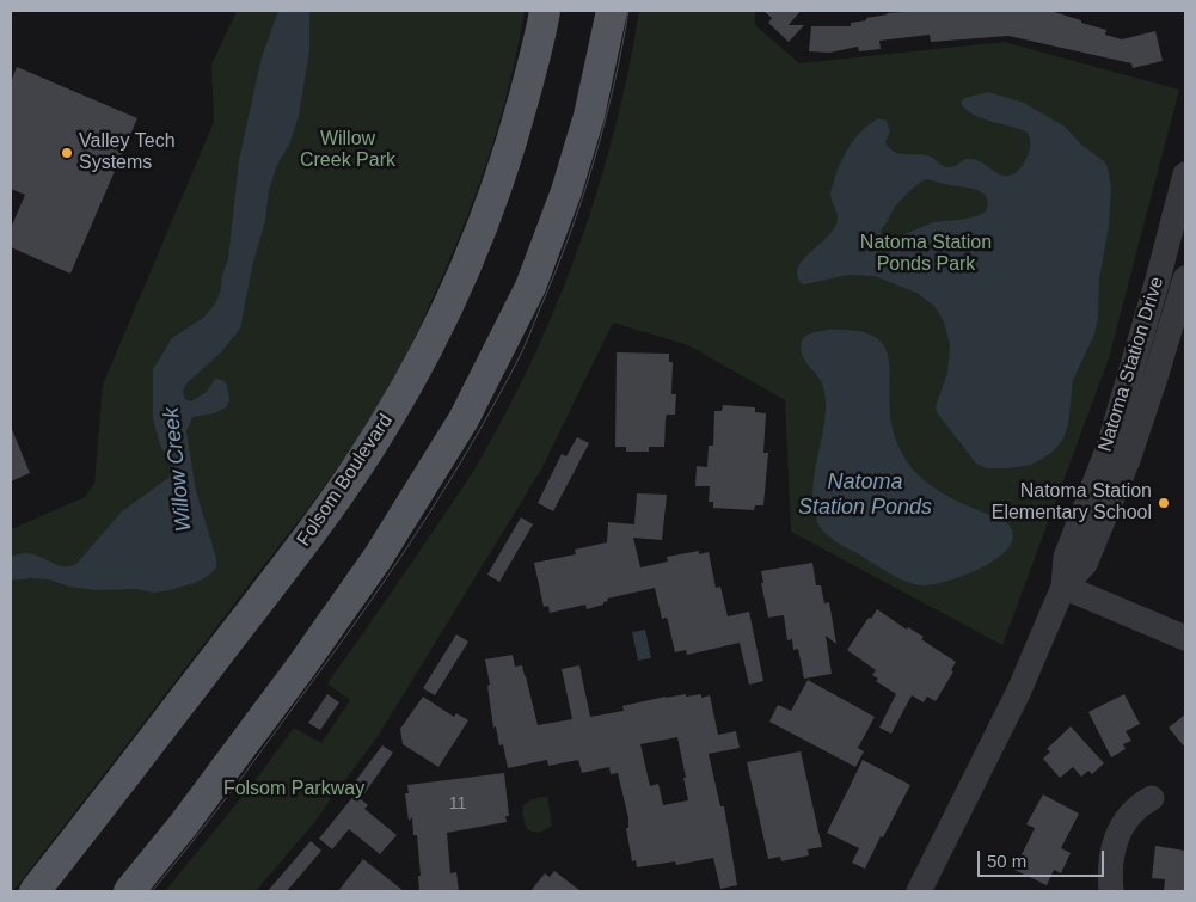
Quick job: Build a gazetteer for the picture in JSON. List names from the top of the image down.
{
  "streets": {
    "main road": ["Folsom Boulevard"],
    "street": ["Natoma Station Drive"]
  },
  "water": ["Willow Creek", "Natoma Station Ponds"],
  "parks": ["Willow Creek Park", "Natoma Station Ponds Park", "Folsom Parkway"],
  "places": ["Valley Tech Systems", "Natoma Station Elementary School"],
  "house_numbers": ["11"],
  "scale_bar": "50 m"
}
